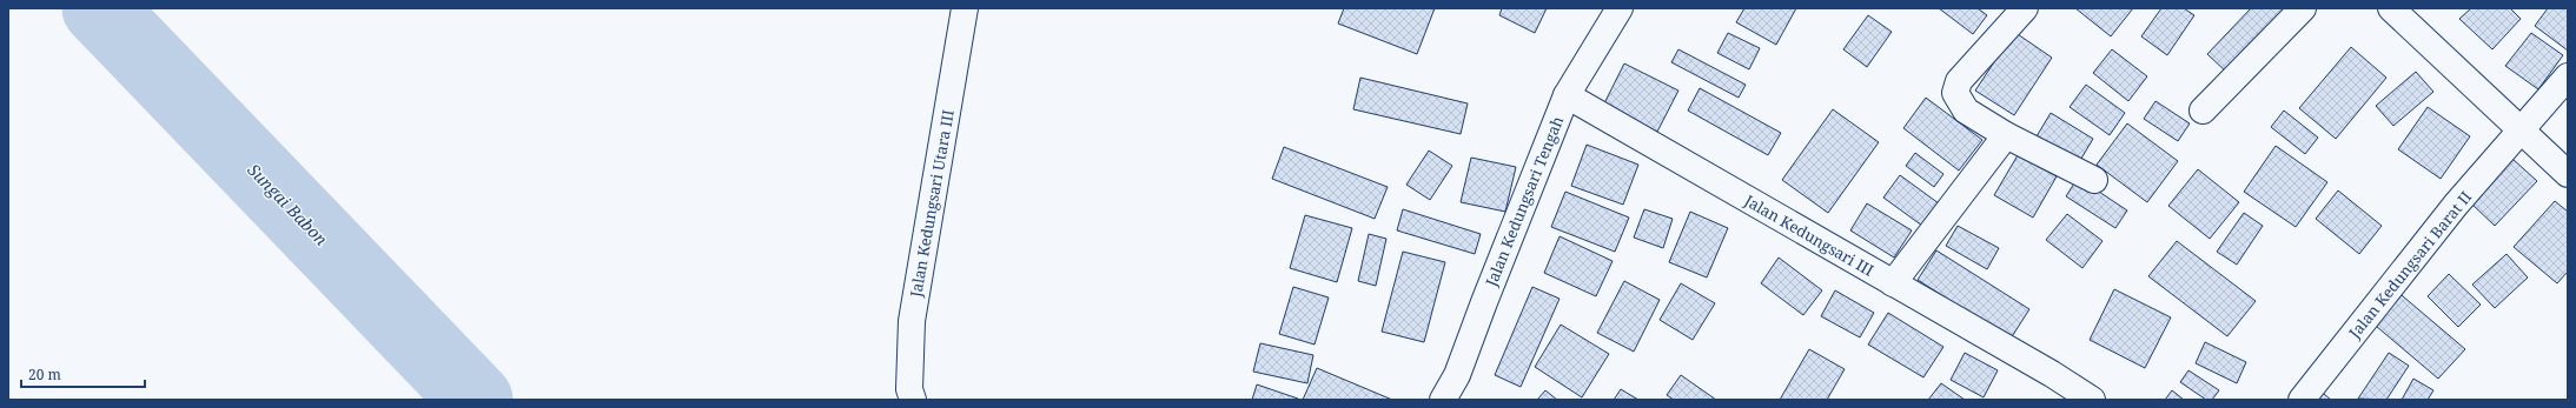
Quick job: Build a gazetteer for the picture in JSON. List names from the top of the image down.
{
  "streets": {
    "street": [
      "Jalan Kedungsari Tengah",
      "Jalan Kedungsari Utara III",
      "Jalan Kedungsari III",
      "Jalan Kedungsari Barat II"
    ]
  },
  "crossings": [
    ["Jalan Kedungsari Tengah", "Jalan Kedungsari III"]
  ],
  "water": ["Sungai Babon"],
  "scale_bar": "20 m"
}
